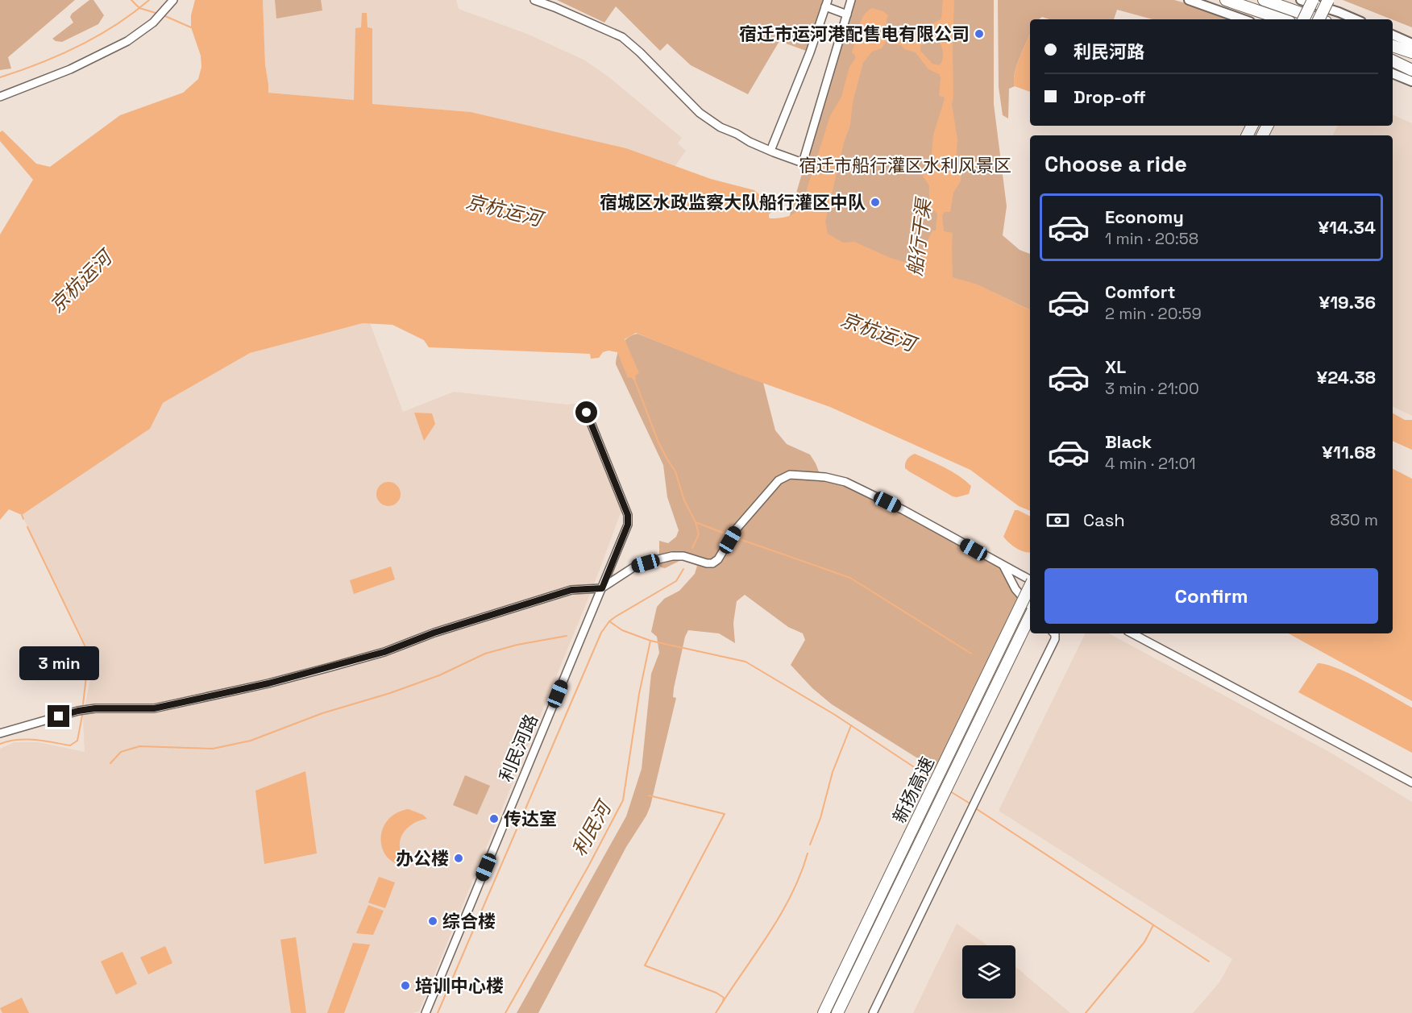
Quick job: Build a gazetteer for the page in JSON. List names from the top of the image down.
{
  "streets": {
    "highway": ["新扬高速"],
    "street": ["利民河路"]
  },
  "water": ["京杭运河", "船行干渠", "利民河"],
  "parks": ["宿迁市船行灌区水利风景区"],
  "places": [
    "宿迁市运河港配售电有限公司",
    "宿城区水政监察大队船行灌区中队",
    "传达室",
    "办公楼",
    "综合楼",
    "培训中心楼"
  ],
  "page": {
    "banner": ["利民河路", "Drop-off"],
    "heading": "Choose a ride",
    "list": [
      {
        "name": "Economy",
        "note": "1 min · 20:58",
        "value": "¥14.34"
      },
      {
        "name": "Comfort",
        "note": "2 min · 20:59",
        "value": "¥19.36"
      },
      {
        "name": "XL",
        "note": "3 min · 21:00",
        "value": "¥24.38"
      },
      {
        "name": "Black",
        "note": "4 min · 21:01",
        "value": "¥11.68"
      }
    ],
    "pay": ["Cash", "830 m"],
    "buttons": "Confirm",
    "bubble": "3 min"
  }
}
